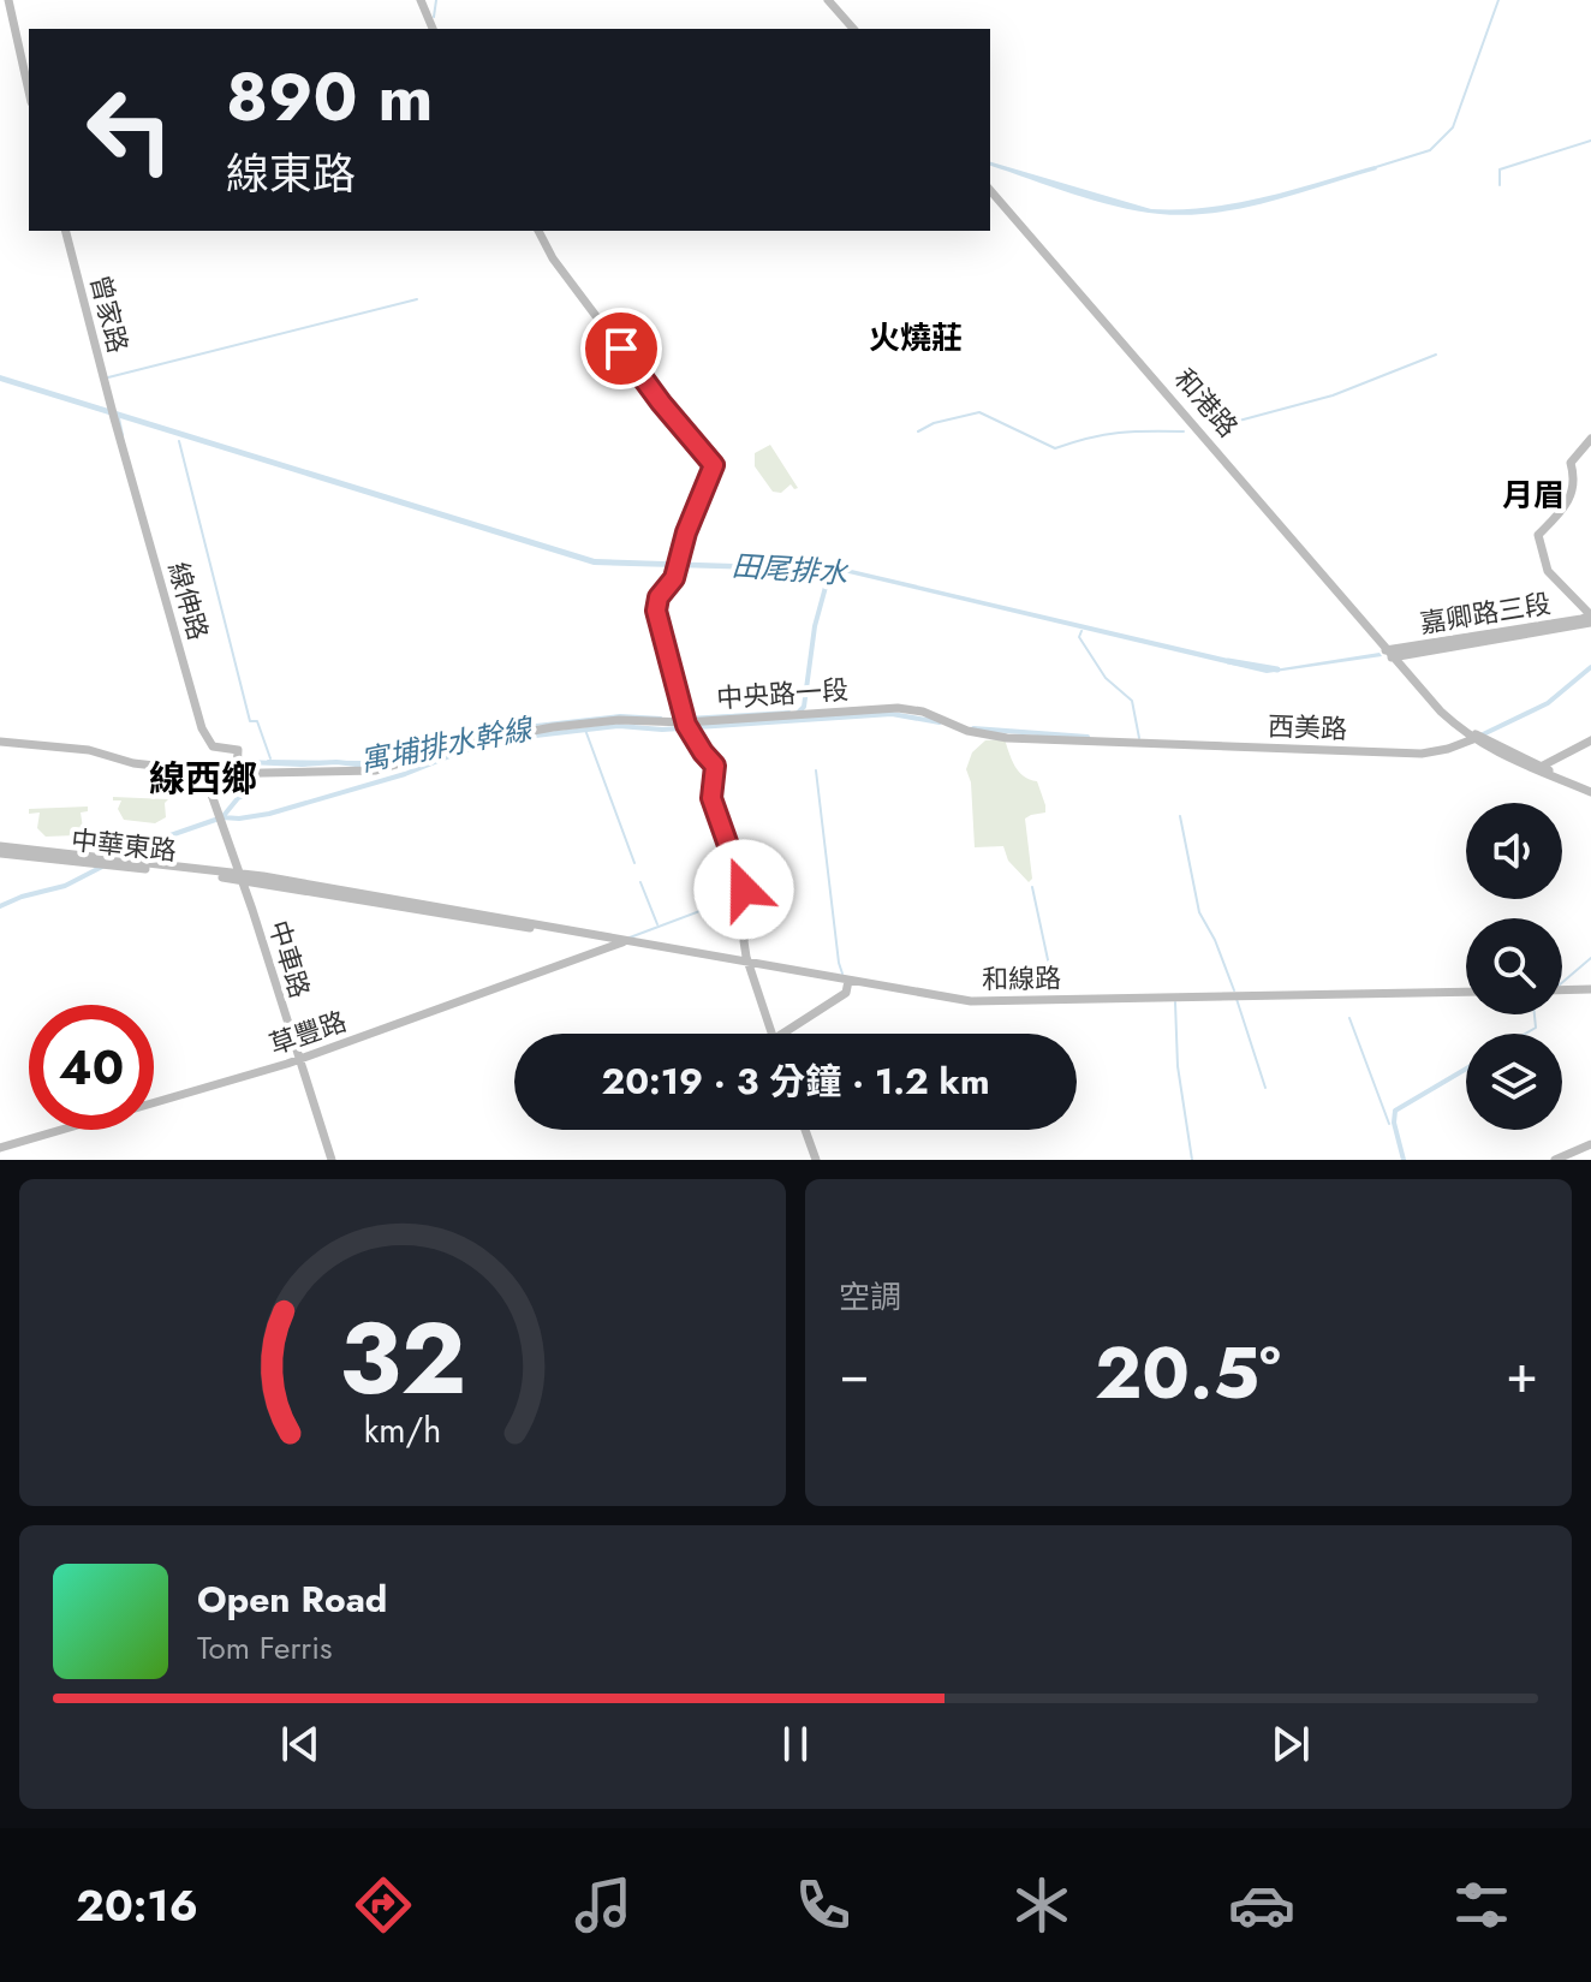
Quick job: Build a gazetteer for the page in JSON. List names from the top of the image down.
{
  "streets": {
    "street": [
      "曾家路",
      "和港路",
      "線伸路",
      "嘉卿路三段",
      "中央路一段",
      "西美路",
      "中華東路",
      "中車路",
      "和線路",
      "草豐路"
    ]
  },
  "crossings": [
    ["曾家路", "線伸路"],
    ["和港路", "嘉卿路三段"],
    ["和港路", "西美路"],
    ["線伸路", "中央路一段"],
    ["中央路一段", "西美路"],
    ["中華東路", "中車路"],
    ["中華東路", "和線路"],
    ["中車路", "和線路"],
    ["中車路", "草豐路"],
    ["和線路", "草豐路"]
  ],
  "districts": ["火燒莊", "月眉", "線西鄉"],
  "water": ["田尾排水", "寓埔排水幹線"],
  "page": {
    "turn": ["890 m", "線東路"],
    "limit": "40",
    "trip": "20:19 · 3 分鐘 · 1.2 km",
    "tile": "空調",
    "heat": ["−", "20.5°", "+"],
    "song": ["Open Road", "Tom Ferris"],
    "tabs": "20:16",
    "gauge": ["32", "km/h"]
  }
}
